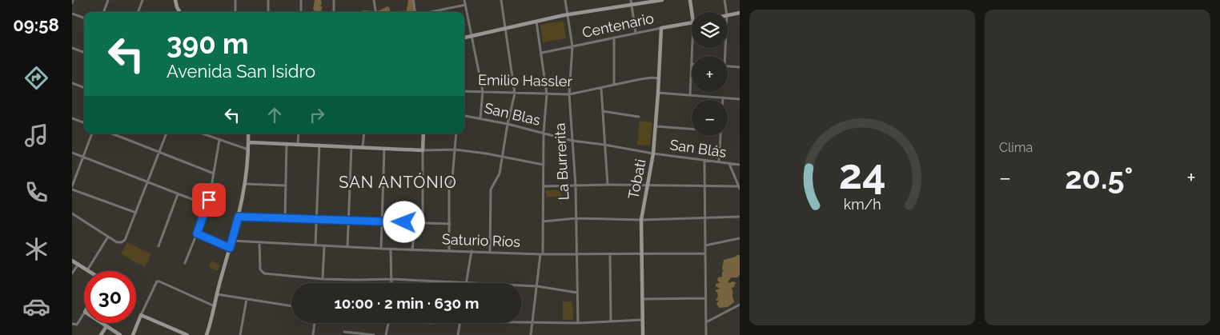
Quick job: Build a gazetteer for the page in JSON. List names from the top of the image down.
{
  "streets": {
    "street": [
      "Centenario",
      "Emilio Hassler",
      "San Blas",
      "San Blás",
      "La Burrerita",
      "Tobati",
      "Saturio Ríos"
    ]
  },
  "crossings": [
    ["Centenario", "La Burrerita"],
    ["Centenario", "Tobati"],
    ["Emilio Hassler", "La Burrerita"],
    ["Emilio Hassler", "Tobati"],
    ["San Blas", "San Blás"],
    ["San Blas", "La Burrerita"],
    ["San Blas", "Tobati"],
    ["San Blás", "Tobati"],
    ["La Burrerita", "Saturio Ríos"],
    ["Tobati", "Saturio Ríos"]
  ],
  "districts": ["SAN ANTÓNIO"],
  "page": {
    "tabs": "09:58",
    "tile": "Clima",
    "map_buttons": ["+", "−"],
    "turn": ["390 m", "Avenida San Isidro"],
    "heat": ["−", "20.5°", "+"],
    "limit": "30",
    "trip": "10:00 · 2 min · 630 m",
    "gauge": ["24", "km/h"]
  }
}
